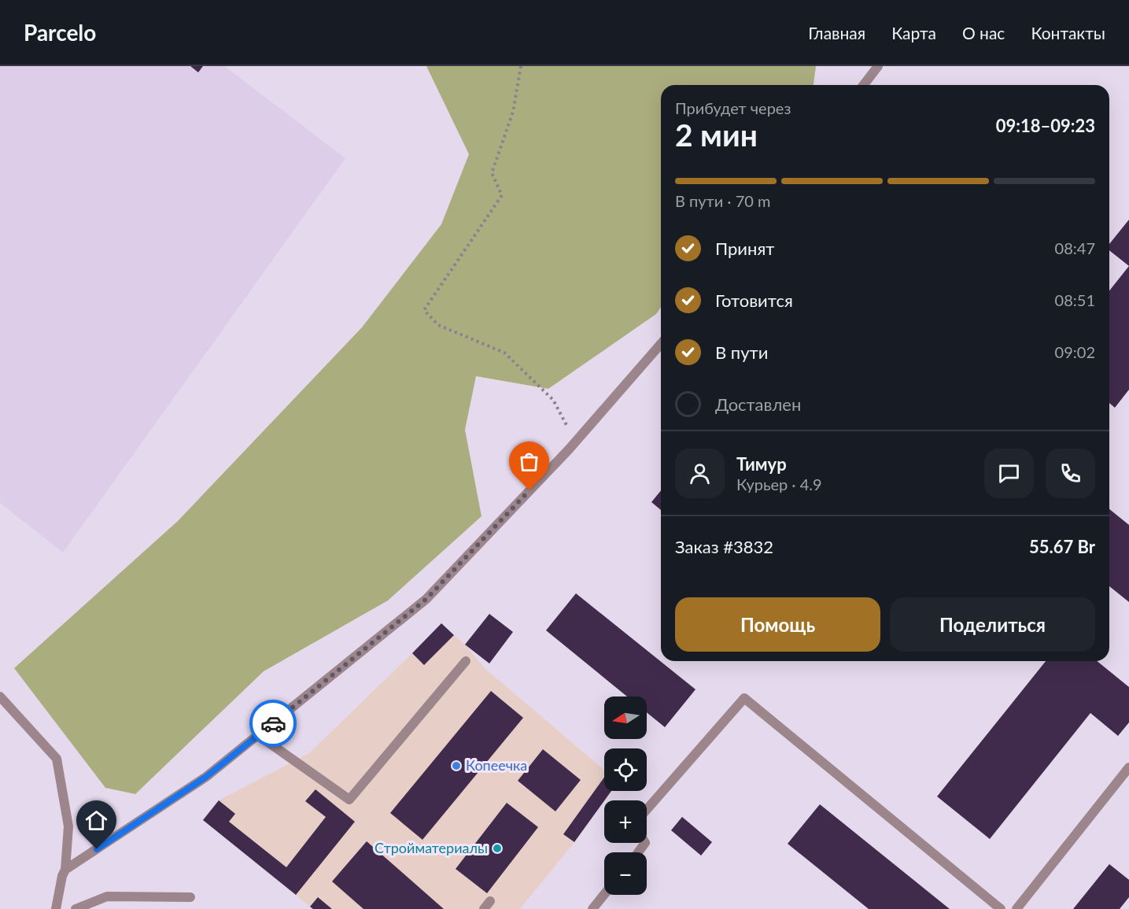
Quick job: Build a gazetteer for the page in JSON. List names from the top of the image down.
{
  "places": ["Копеечка", "Стройматериалы"],
  "north": "left",
  "page": {
    "header": "Parcelo",
    "nav": [
      "Главная",
      "Карта",
      "О нас",
      "Контакты"
    ],
    "heading": ["2 мин", "Прибудет через", "09:18–09:23"],
    "panel": [
      "Тимур",
      "Курьер · 4.9",
      "Заказ #3832",
      "55.67 Br"
    ],
    "bar": "В пути · 70 m",
    "list": [
      ["Принят", "08:47"],
      ["Готовится", "08:51"],
      ["В пути", "09:02"],
      "Доставлен"
    ],
    "buttons": ["Помощь", "Поделиться"],
    "map_buttons": ["+", "−"]
  }
}
